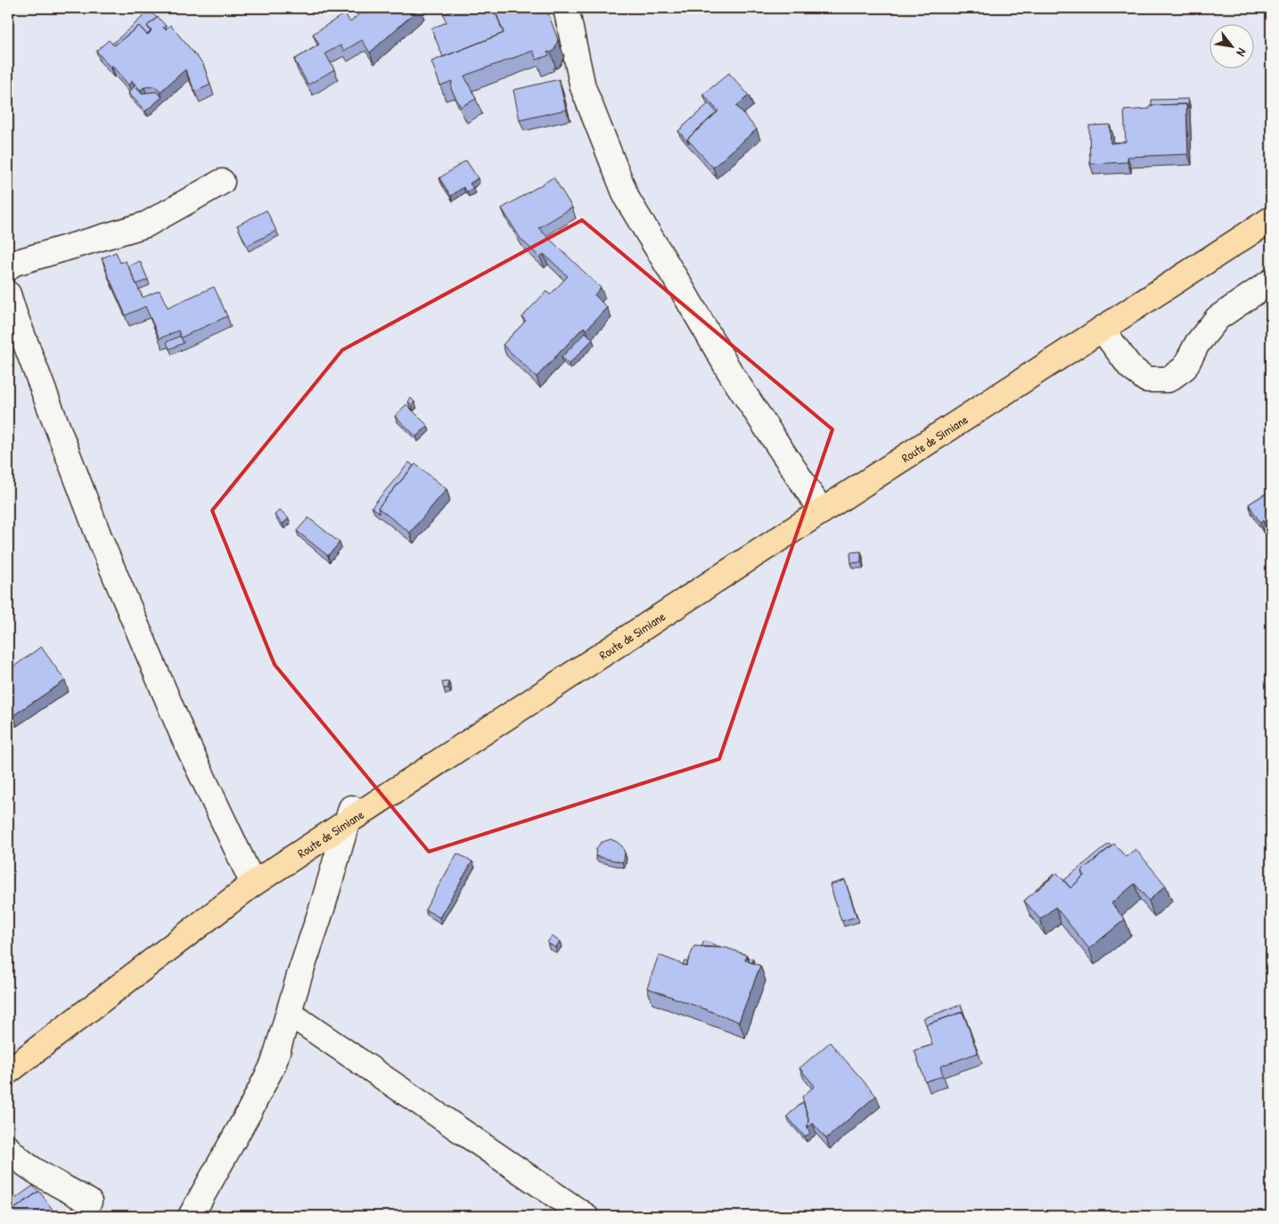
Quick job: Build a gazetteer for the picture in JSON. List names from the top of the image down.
{
  "streets": {
    "main road": ["Route de Simiane"]
  },
  "north": "bottom right"
}
